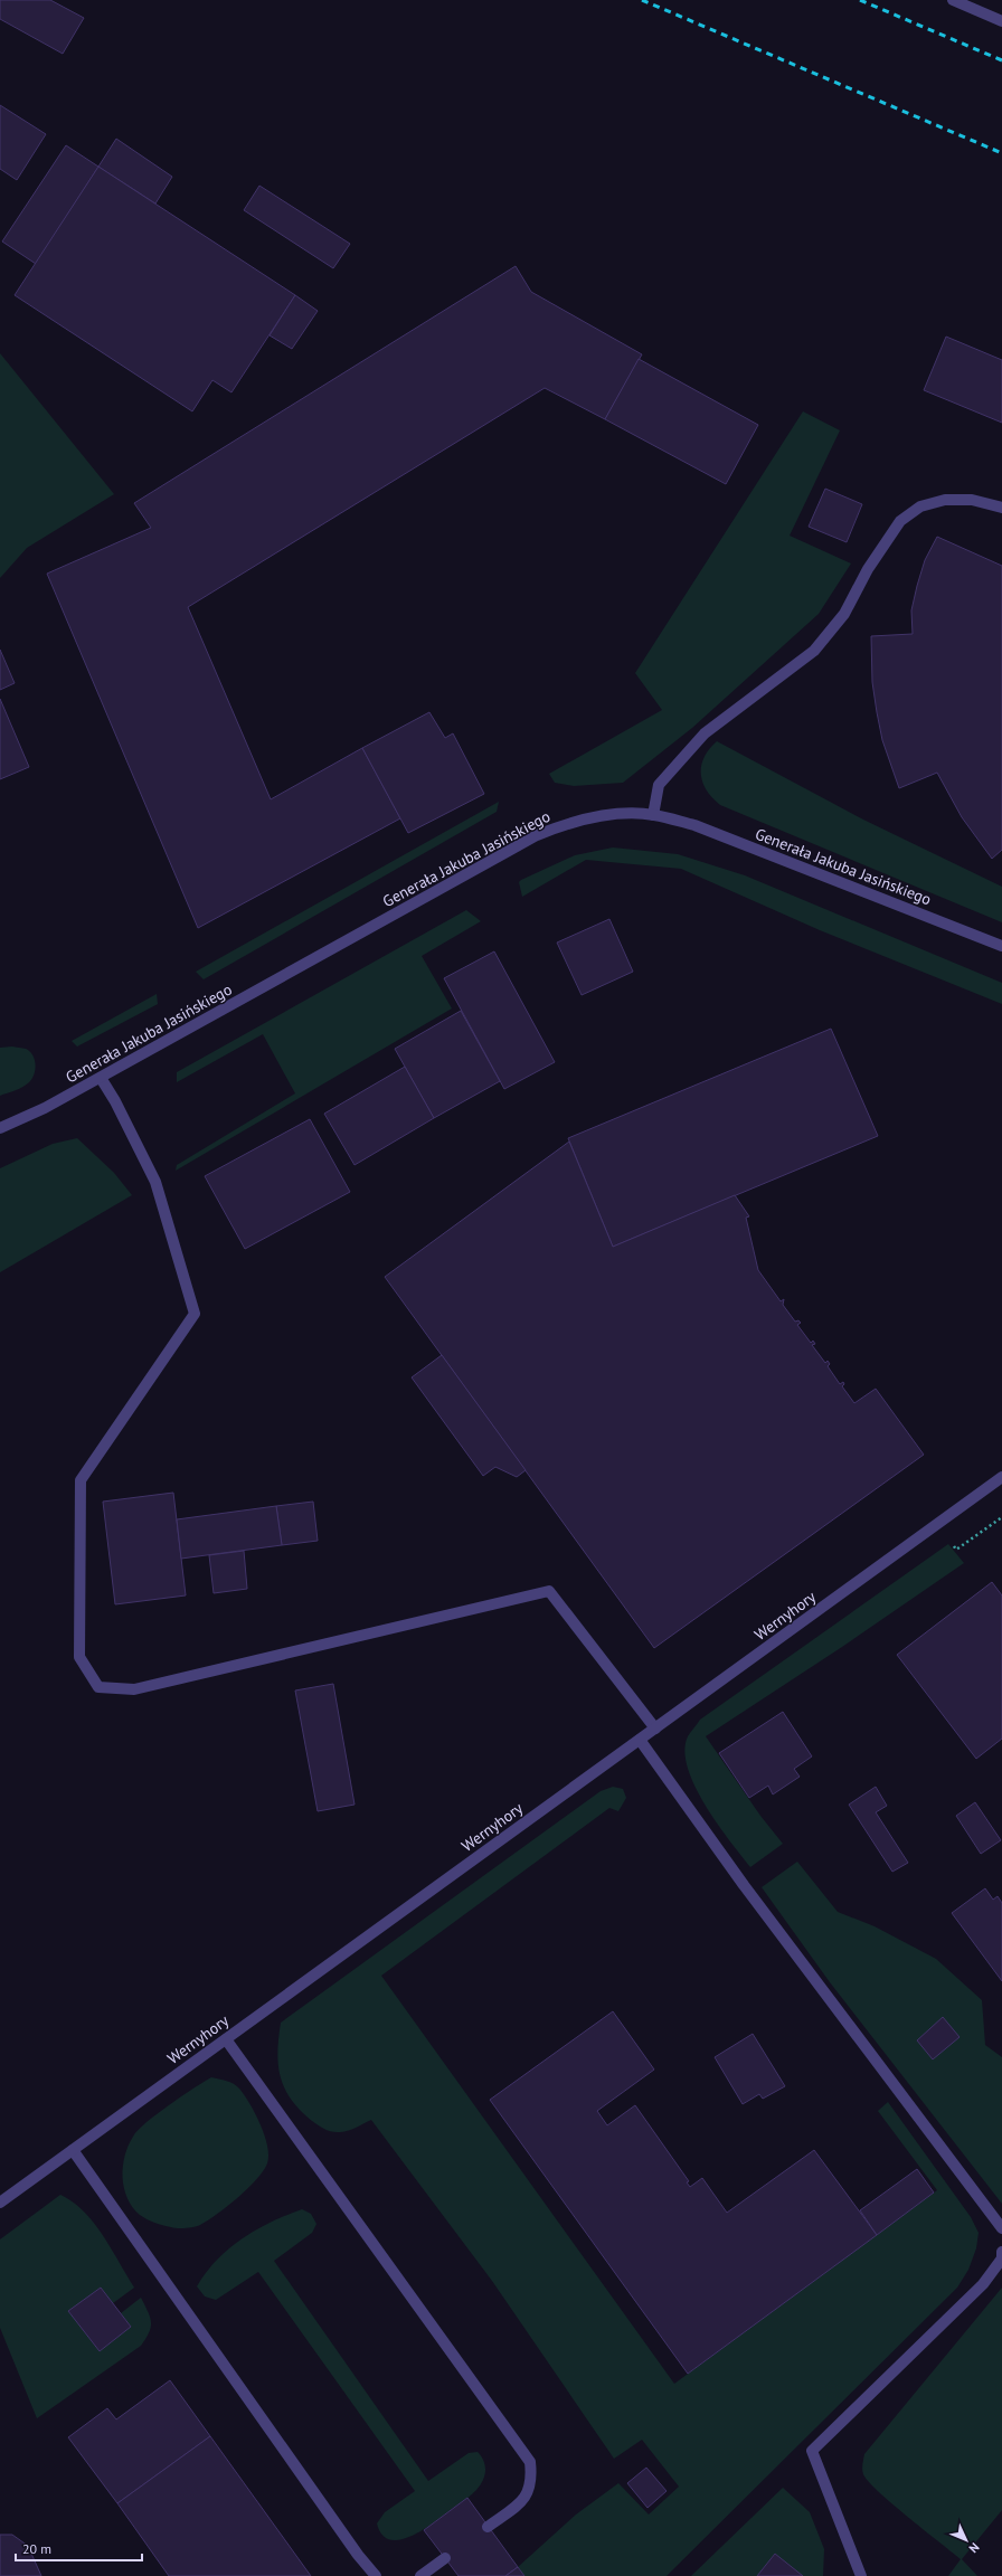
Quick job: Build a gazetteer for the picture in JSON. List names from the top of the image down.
{
  "streets": {
    "street": ["Generała Jakuba Jasińskiego", "Wernyhory"]
  },
  "scale_bar": "20 m",
  "north": "bottom right"
}
